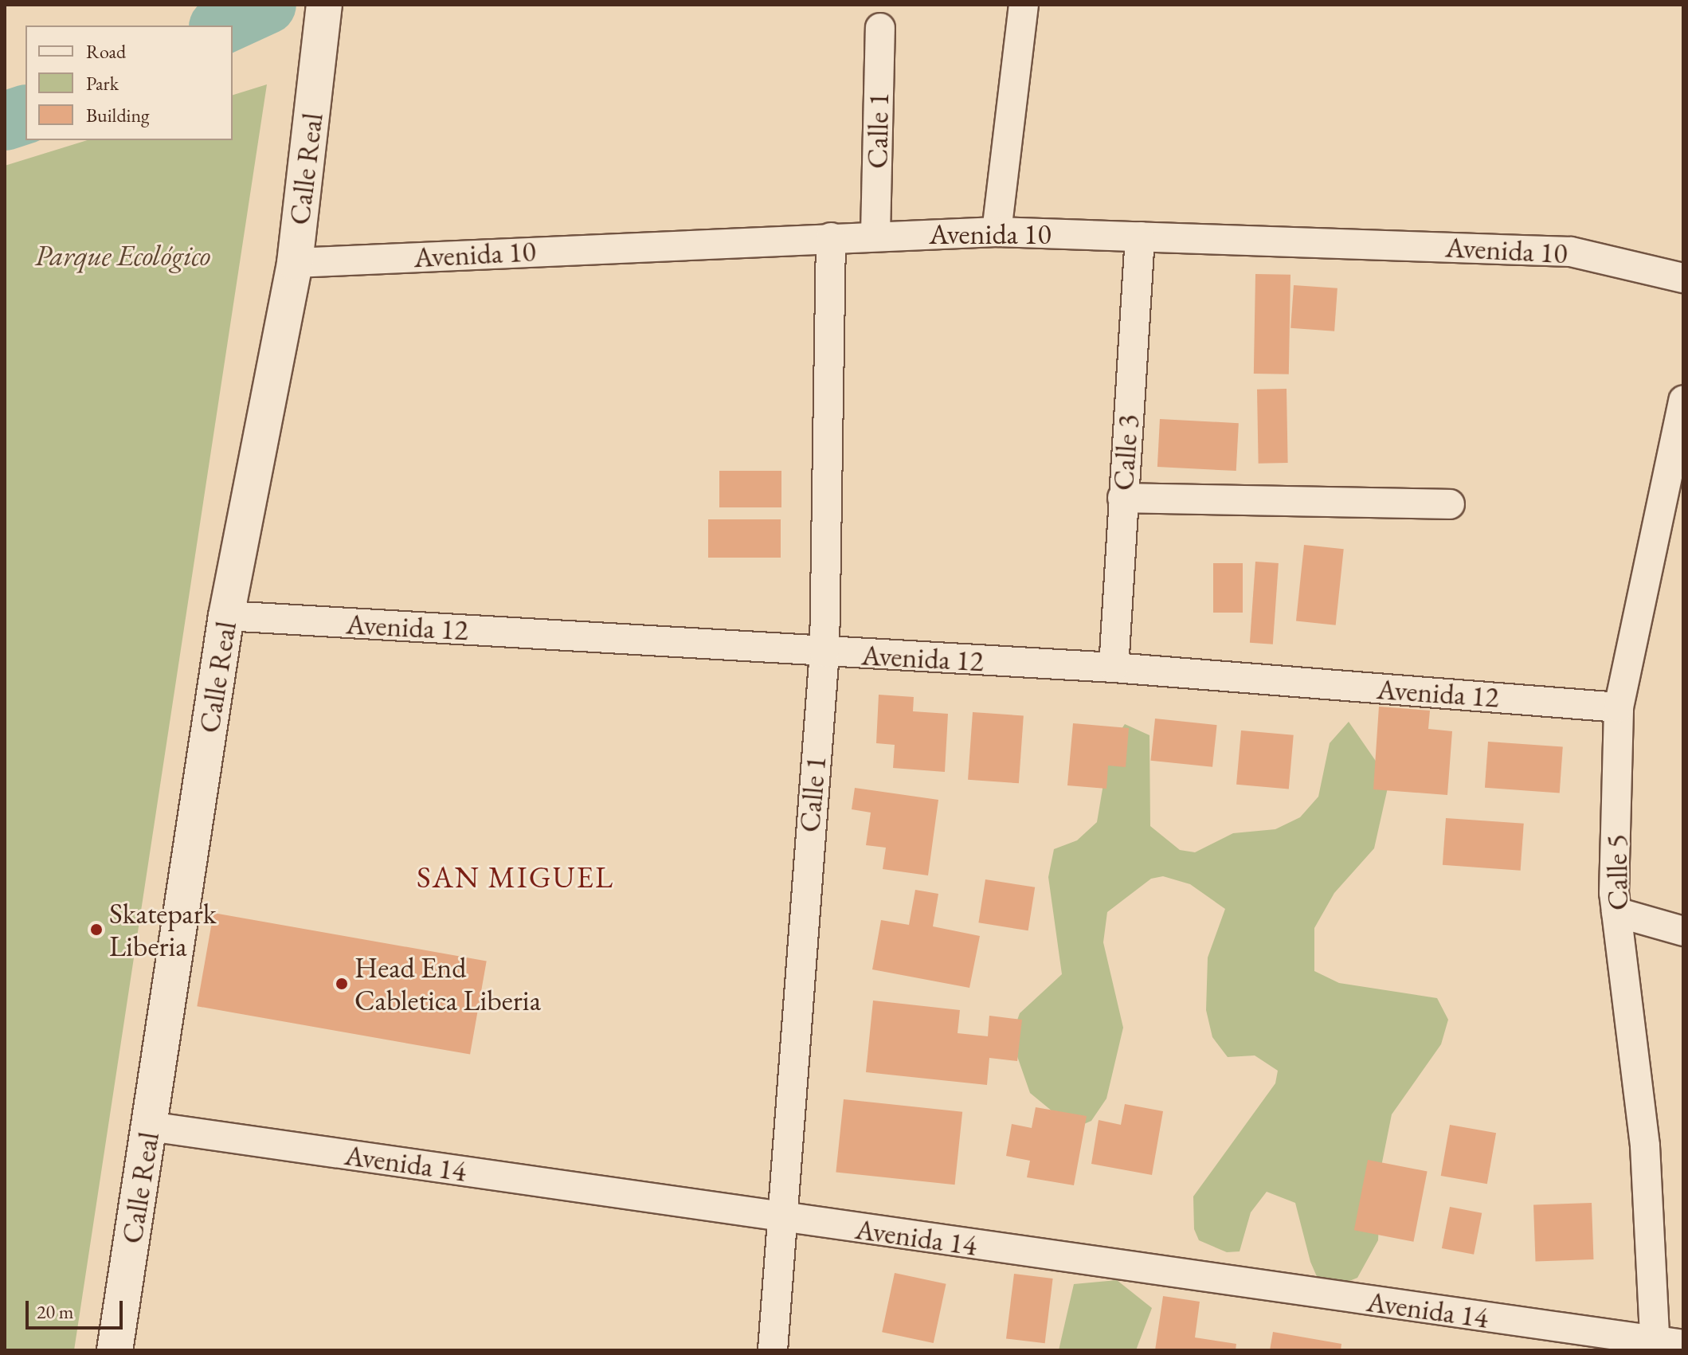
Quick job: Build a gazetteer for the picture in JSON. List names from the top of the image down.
{
  "streets": {
    "street": [
      "Calle 1",
      "Calle Real",
      "Avenida 10",
      "Calle 3",
      "Avenida 12",
      "Calle 5",
      "Avenida 14"
    ]
  },
  "crossings": [
    ["Calle 1", "Avenida 10"],
    ["Calle 1", "Avenida 12"],
    ["Calle 1", "Avenida 14"],
    ["Calle Real", "Avenida 10"],
    ["Calle Real", "Avenida 12"],
    ["Calle Real", "Avenida 14"],
    ["Avenida 10", "Calle 3"],
    ["Calle 3", "Avenida 12"],
    ["Avenida 12", "Calle 5"],
    ["Calle 5", "Avenida 14"]
  ],
  "districts": ["SAN MIGUEL"],
  "parks": ["Parque Ecológico"],
  "places": ["Skatepark Liberia", "Head End Cabletica Liberia"],
  "legend": ["Road", "Park", "Building"],
  "scale_bar": "20 m"
}
